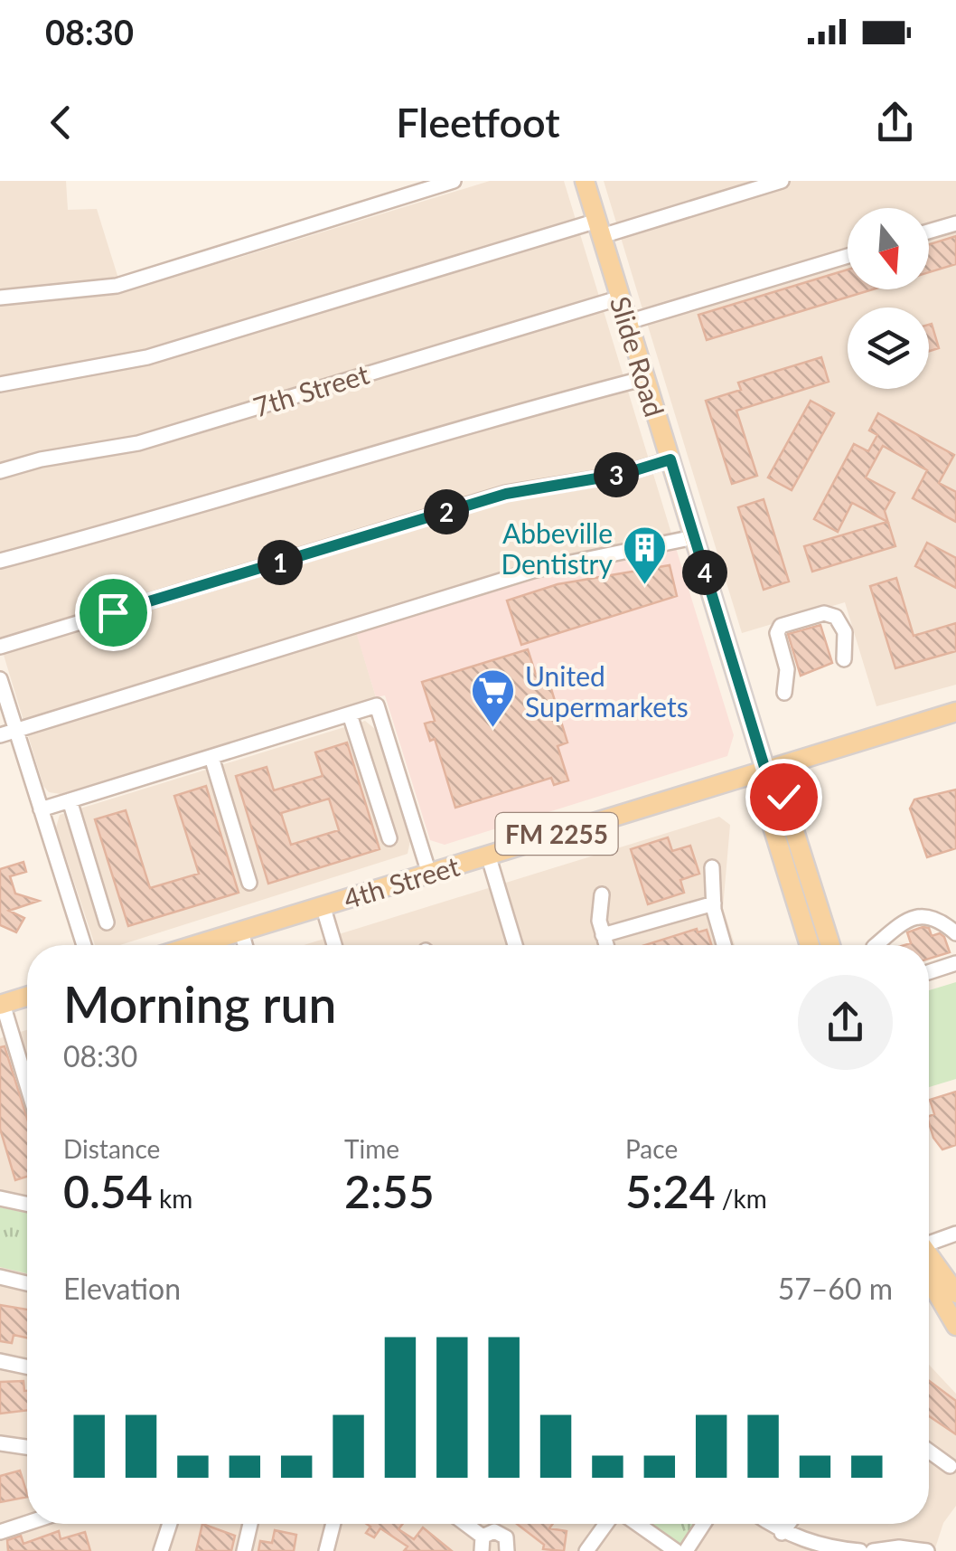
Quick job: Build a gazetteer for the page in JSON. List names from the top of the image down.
{
  "streets": {
    "main road": ["Slide Road", "FM 2255", "4th Street"],
    "street": ["7th Street"]
  },
  "crossings": [
    ["Slide Road", "7th Street"],
    ["Slide Road", "4th Street"]
  ],
  "places": {
    "building": ["Abbeville Dentistry"],
    "supermarket": ["United Supermarkets"]
  },
  "north": "bottom",
  "page": {
    "status": "08:30",
    "header": "Fleetfoot",
    "pins": [
      "3",
      "2",
      "1",
      "4"
    ],
    "heading": ["Morning run", "08:30"],
    "stats": [
      ["Distance", "0.54 km"],
      ["Time", "2:55"],
      ["Pace", "5:24 /km"]
    ],
    "chart": ["Elevation", "57–60 m"]
  }
}
